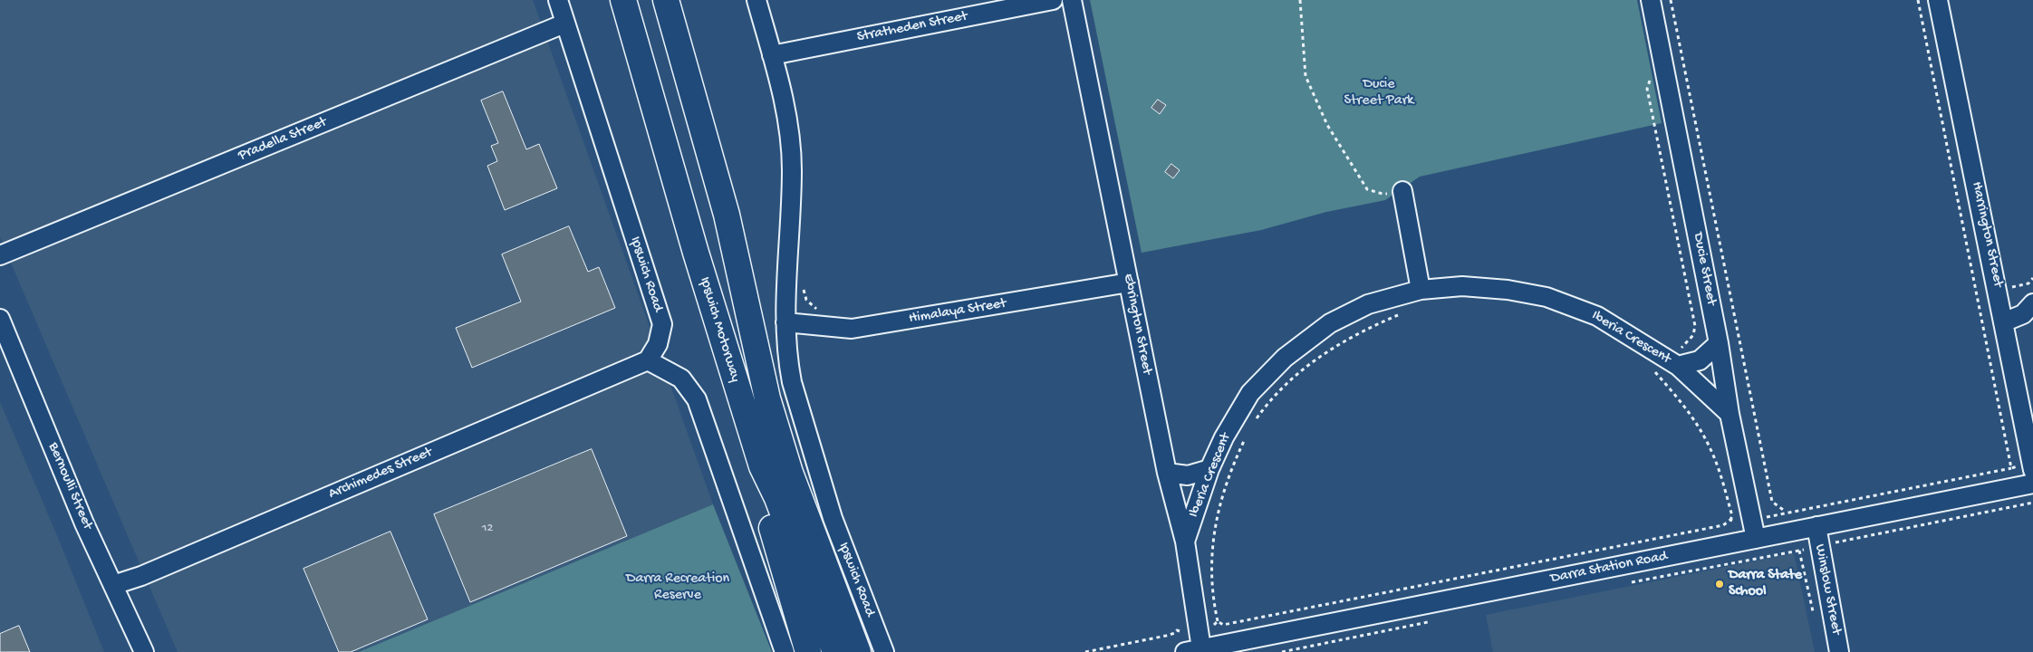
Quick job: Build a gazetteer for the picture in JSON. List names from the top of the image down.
{
  "streets": {
    "highway": ["Ipswich Motorway"],
    "street": [
      "Stratheden Street",
      "Pradella Street",
      "Harrington Street",
      "Ducie Street",
      "Ipswich Road",
      "Himalaya Street",
      "Ebrington Street",
      "Iberia Crescent",
      "Archimedes Street",
      "Bernoulli Street",
      "Darra Station Road",
      "Winslow Street"
    ]
  },
  "crossings": [
    ["Stratheden Street", "Ipswich Road"],
    ["Pradella Street", "Ipswich Road"],
    ["Ducie Street", "Iberia Crescent"],
    ["Ducie Street", "Darra Station Road"],
    ["Ipswich Road", "Himalaya Street"],
    ["Ipswich Road", "Archimedes Street"],
    ["Himalaya Street", "Ebrington Street"],
    ["Ebrington Street", "Iberia Crescent"],
    ["Ebrington Street", "Darra Station Road"],
    ["Archimedes Street", "Bernoulli Street"],
    ["Darra Station Road", "Winslow Street"]
  ],
  "parks": ["Ducie Street Park", "Darra Recreation Reserve"],
  "places": ["Darra State School"],
  "house_numbers": ["12"]
}
